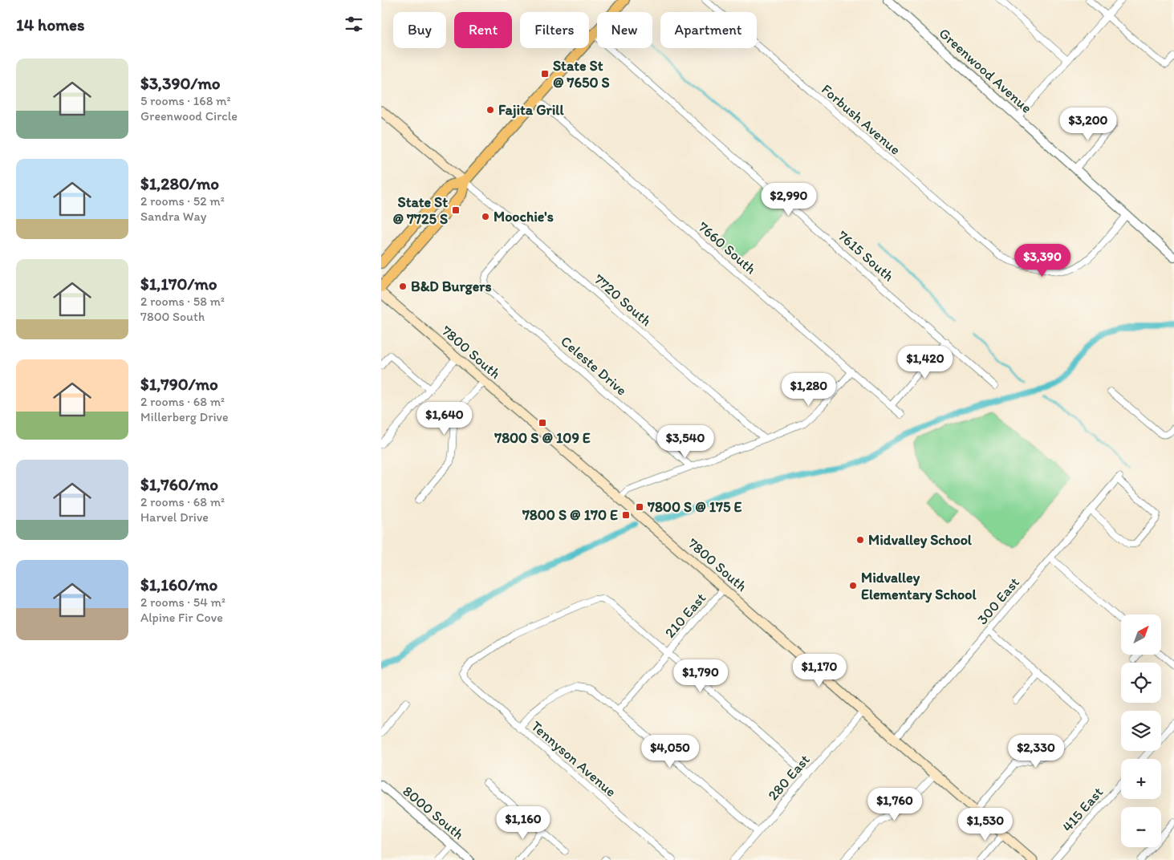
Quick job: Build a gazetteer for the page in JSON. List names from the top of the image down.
{
  "streets": {
    "main road": ["7800 South"],
    "street": [
      "Greenwood Avenue",
      "Forbush Avenue",
      "7660 South",
      "7615 South",
      "7720 South",
      "Celeste Drive",
      "300 East",
      "210 East",
      "Tennyson Avenue",
      "280 East",
      "415 East",
      "8000 South"
    ]
  },
  "crossings": [
    ["Greenwood Avenue", "Forbush Avenue"],
    ["7720 South", "Celeste Drive"],
    ["7800 South", "300 East"],
    ["7800 South", "210 East"],
    ["7800 South", "280 East"],
    ["210 East", "Tennyson Avenue"]
  ],
  "places": {
    "transit": [
      "State St @ 7650 S",
      "State St @ 7725 S",
      "7800 S @ 109 E",
      "7800 S @ 175 E",
      "7800 S @ 170 E"
    ],
    "other": [
      "Fajita Grill",
      "Moochie's",
      "B&D Burgers",
      "Midvalley School",
      "Midvalley Elementary School"
    ]
  },
  "north": "top right",
  "page": {
    "heading": "14 homes",
    "chip": [
      "Buy",
      "Rent",
      "Filters",
      "New",
      "Apartment"
    ],
    "list": [
      {
        "name": "$3,390/mo",
        "note": "5 rooms · 168 m² · Greenwood Circle"
      },
      {
        "name": "$1,280/mo",
        "note": "2 rooms · 52 m² · Sandra Way"
      },
      {
        "name": "$1,170/mo",
        "note": "2 rooms · 58 m² · 7800 South"
      },
      {
        "name": "$1,790/mo",
        "note": "2 rooms · 68 m² · Millerberg Drive"
      },
      {
        "name": "$1,760/mo",
        "note": "2 rooms · 68 m² · Harvel Drive"
      },
      {
        "name": "$1,160/mo",
        "note": "2 rooms · 54 m² · Alpine Fir Cove"
      }
    ],
    "price": [
      "$3,200",
      "$2,990",
      "$3,390",
      "$1,420",
      "$1,280",
      "$1,640",
      "$3,540",
      "$1,170",
      "$1,790",
      "$4,050",
      "$2,330",
      "$1,760",
      "$1,160",
      "$1,530"
    ],
    "map_buttons": ["+", "−"]
  }
}
